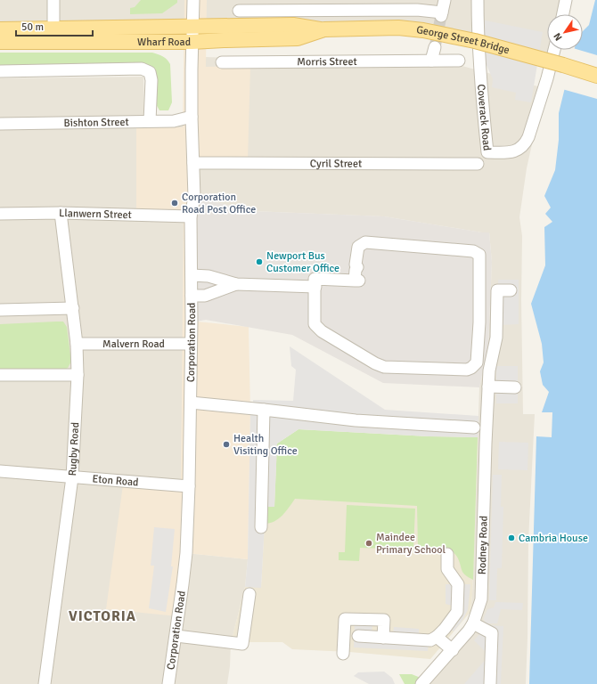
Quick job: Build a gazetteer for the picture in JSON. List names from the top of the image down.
{
  "streets": {
    "main road": ["George Street Bridge", "Wharf Road"],
    "street": [
      "Morris Street",
      "Coverack Road",
      "Bishton Street",
      "Cyril Street",
      "Llanwern Street",
      "Corporation Road",
      "Malvern Road",
      "Rugby Road",
      "Eton Road",
      "Rodney Road"
    ]
  },
  "crossings": [
    ["George Street Bridge", "Wharf Road"],
    ["Wharf Road", "Corporation Road"],
    ["Bishton Street", "Corporation Road"],
    ["Cyril Street", "Corporation Road"],
    ["Llanwern Street", "Corporation Road"],
    ["Llanwern Street", "Rugby Road"],
    ["Corporation Road", "Malvern Road"],
    ["Corporation Road", "Eton Road"],
    ["Malvern Road", "Rugby Road"],
    ["Rugby Road", "Eton Road"]
  ],
  "districts": ["VICTORIA"],
  "places": [
    "Corporation Road Post Office",
    "Newport Bus Customer Office",
    "Health Visiting Office",
    "Cambria House",
    "Maindee Primary School"
  ],
  "scale_bar": "50 m",
  "north": "bottom left"
}
